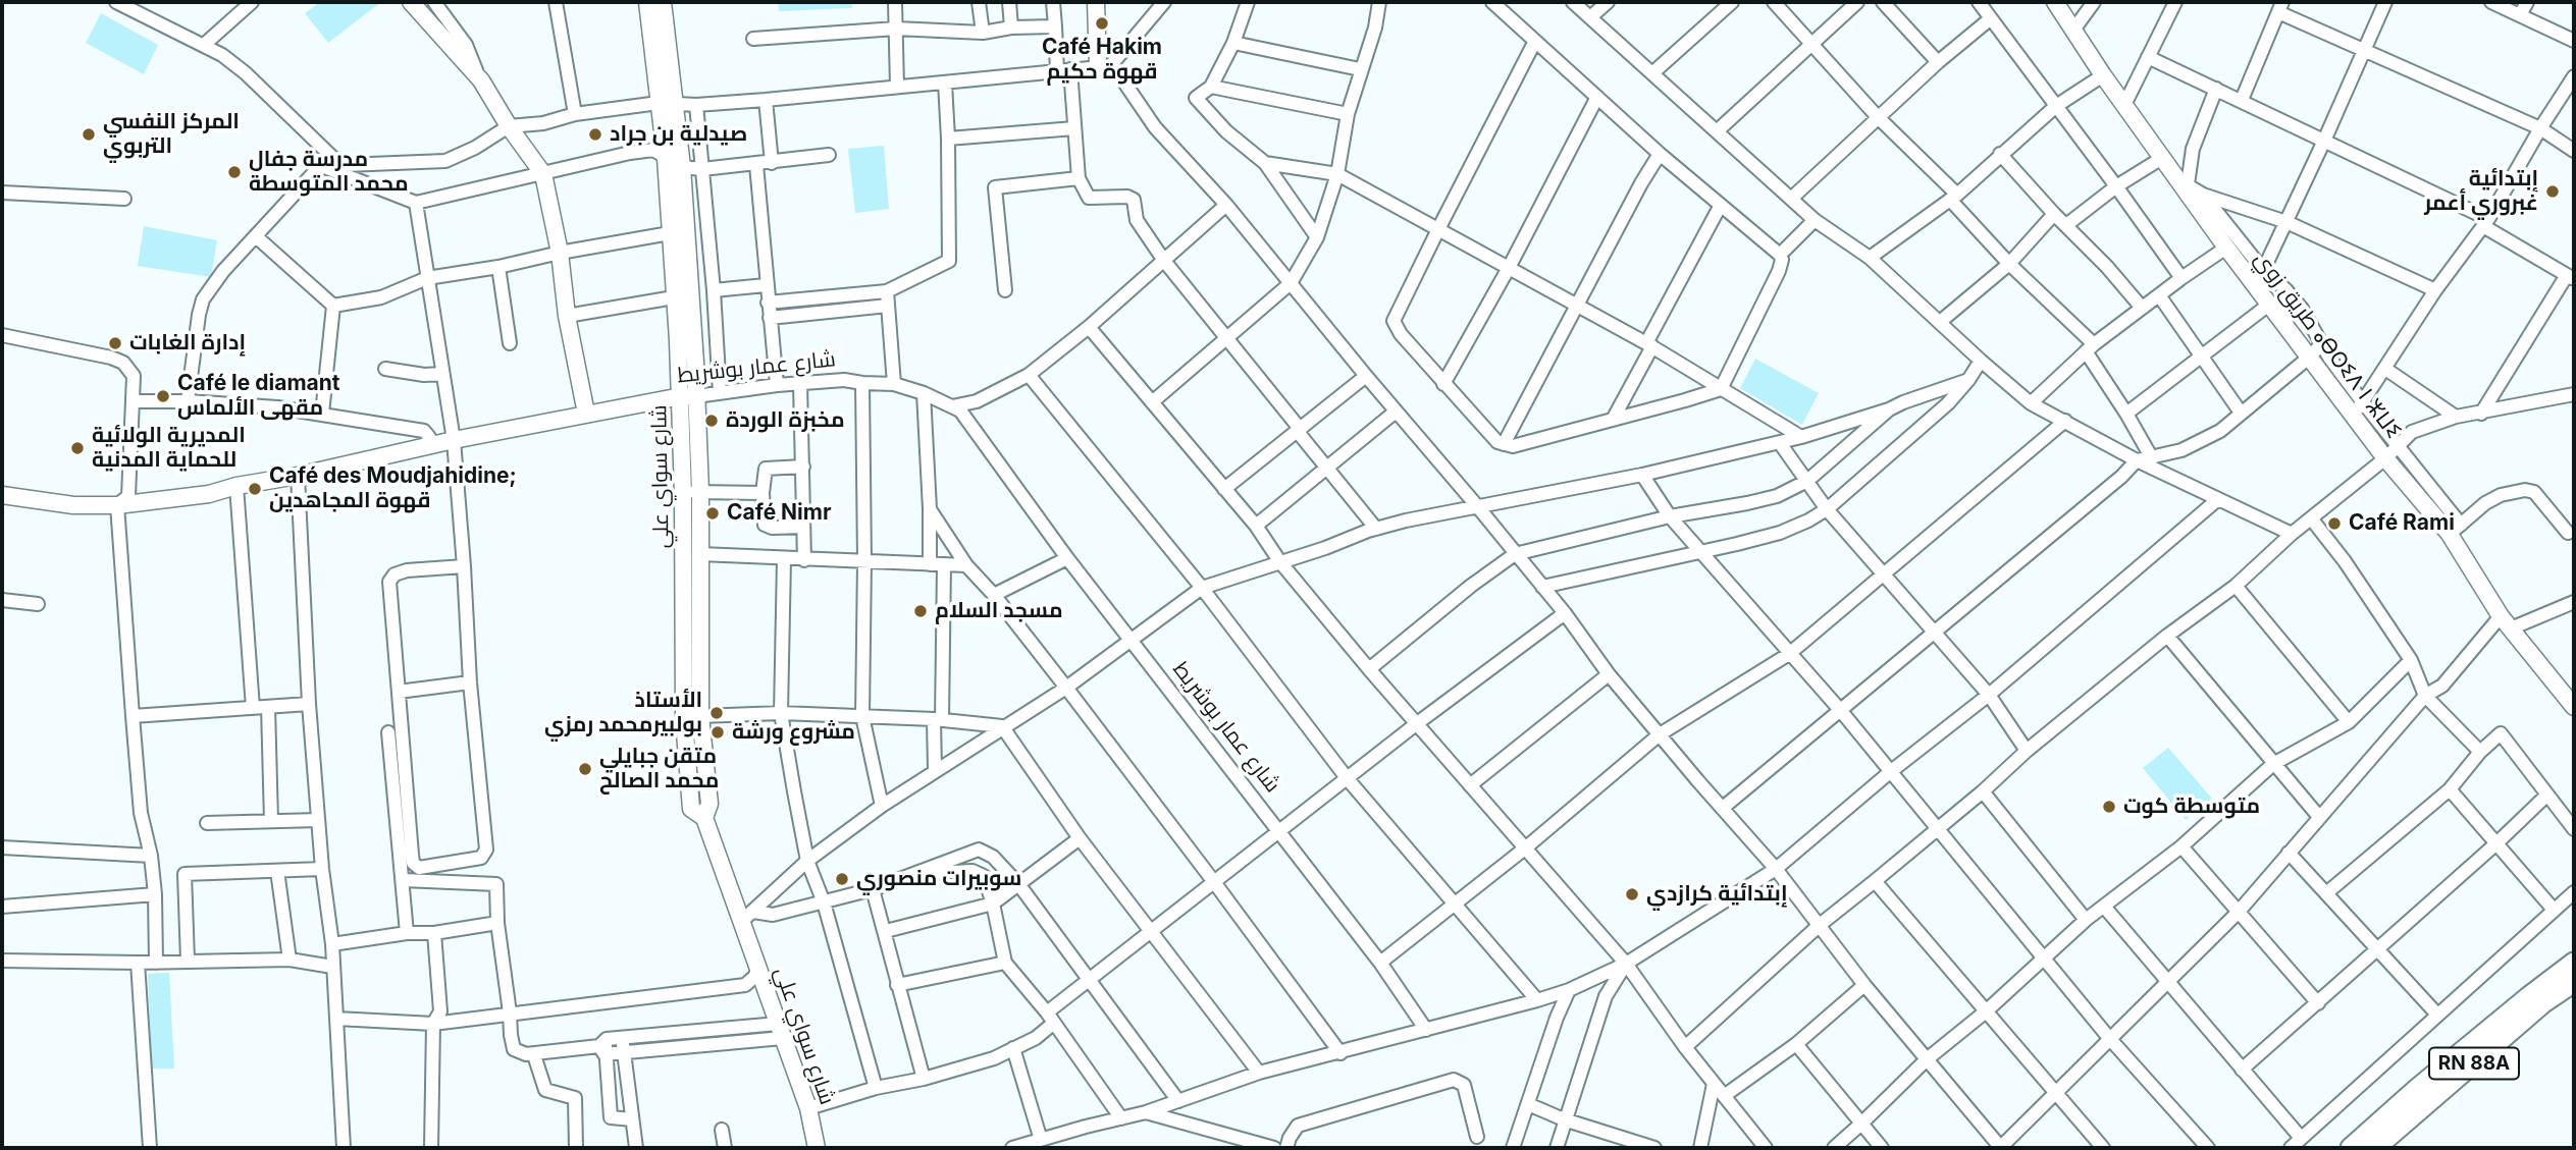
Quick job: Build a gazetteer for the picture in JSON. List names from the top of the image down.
{
  "streets": {
    "highway": ["RN 88A"],
    "main road": ["طريق زوي ⴰⴱⵔⵉⴷ ⵏ ⵣⵡⵉ", "شارع عمار بوشريط", "شارع سواي علي"]
  },
  "crossings": [
    ["شارع عمار بوشريط", "شارع سواي علي"]
  ],
  "places": [
    "Café Hakim قهوة حكيم",
    "المركز النفسي التربوي",
    "صيدلية بن جراد",
    "مدرسة جفال محمد المتوسطة",
    "إبتدائية غبروري أعمر",
    "إدارة الغابات",
    "Café le diamant مقهى الألماس",
    "مخبزة الوردة",
    "المديرية الولائية للحماية المدنية",
    "Café des Moudjahidine; قهوة المجاهدين",
    "Café Nimr",
    "Café Rami",
    "مسجد السلام",
    "الأستاذ بولبيرمحمد رمزي",
    "مشروع ورشة",
    "متقن جبايلي محمد الصالح",
    "متوسطة كوت",
    "سوبيرات منصوري",
    "إبتدائية كرازدي"
  ]
}
